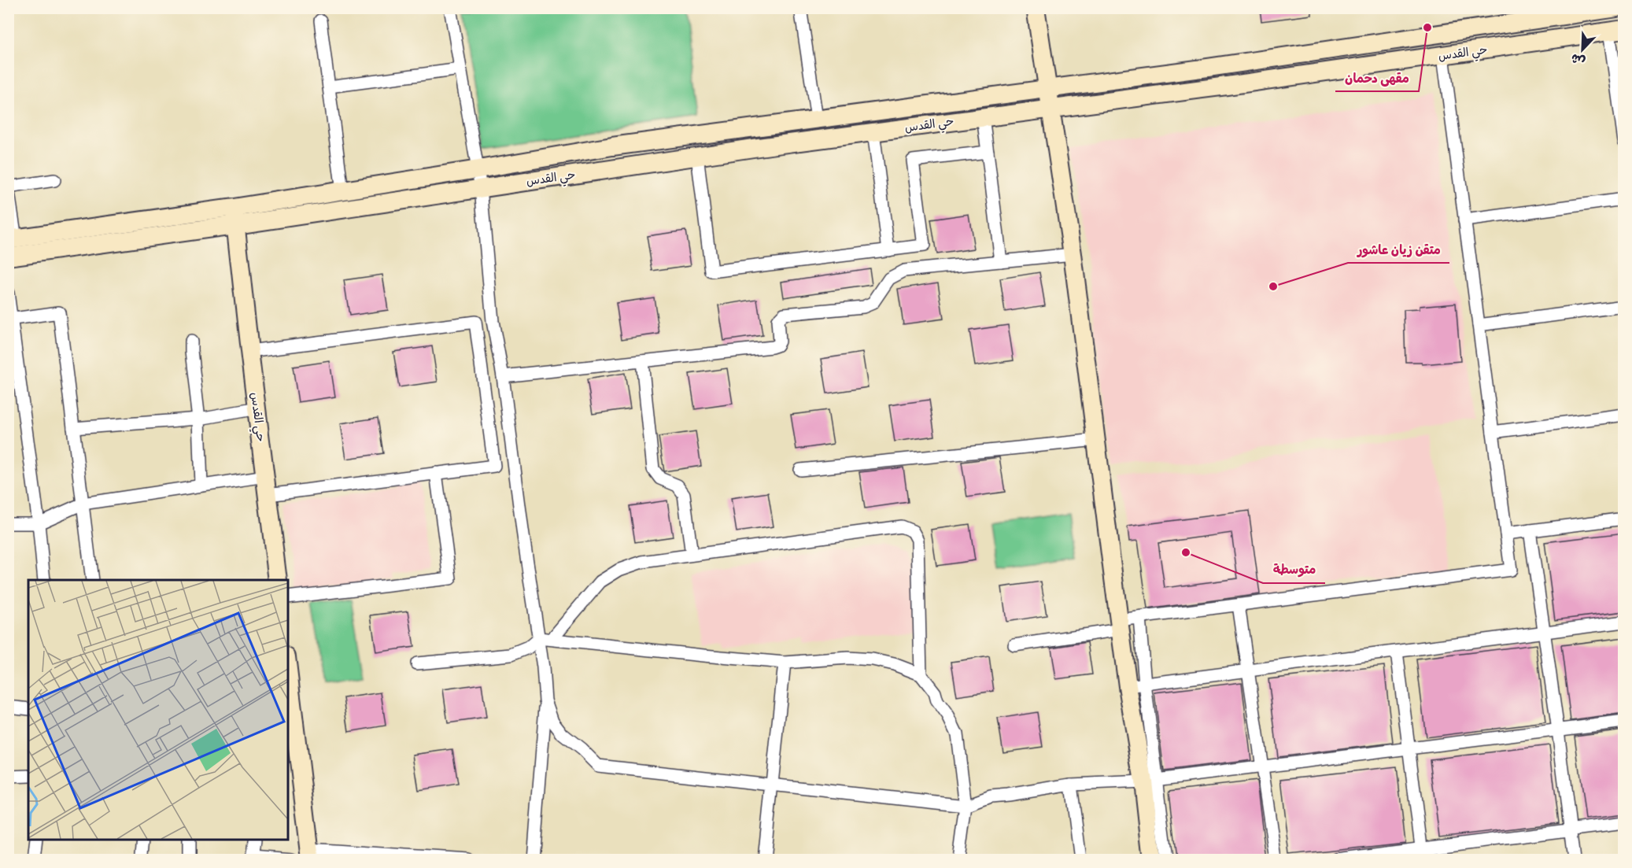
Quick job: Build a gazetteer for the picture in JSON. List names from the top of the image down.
{
  "streets": {
    "street": ["حي القدس"]
  },
  "places": ["مقهى دحمان", "متقن زيان عاشور", "متوسطة"],
  "north": "bottom left"
}
